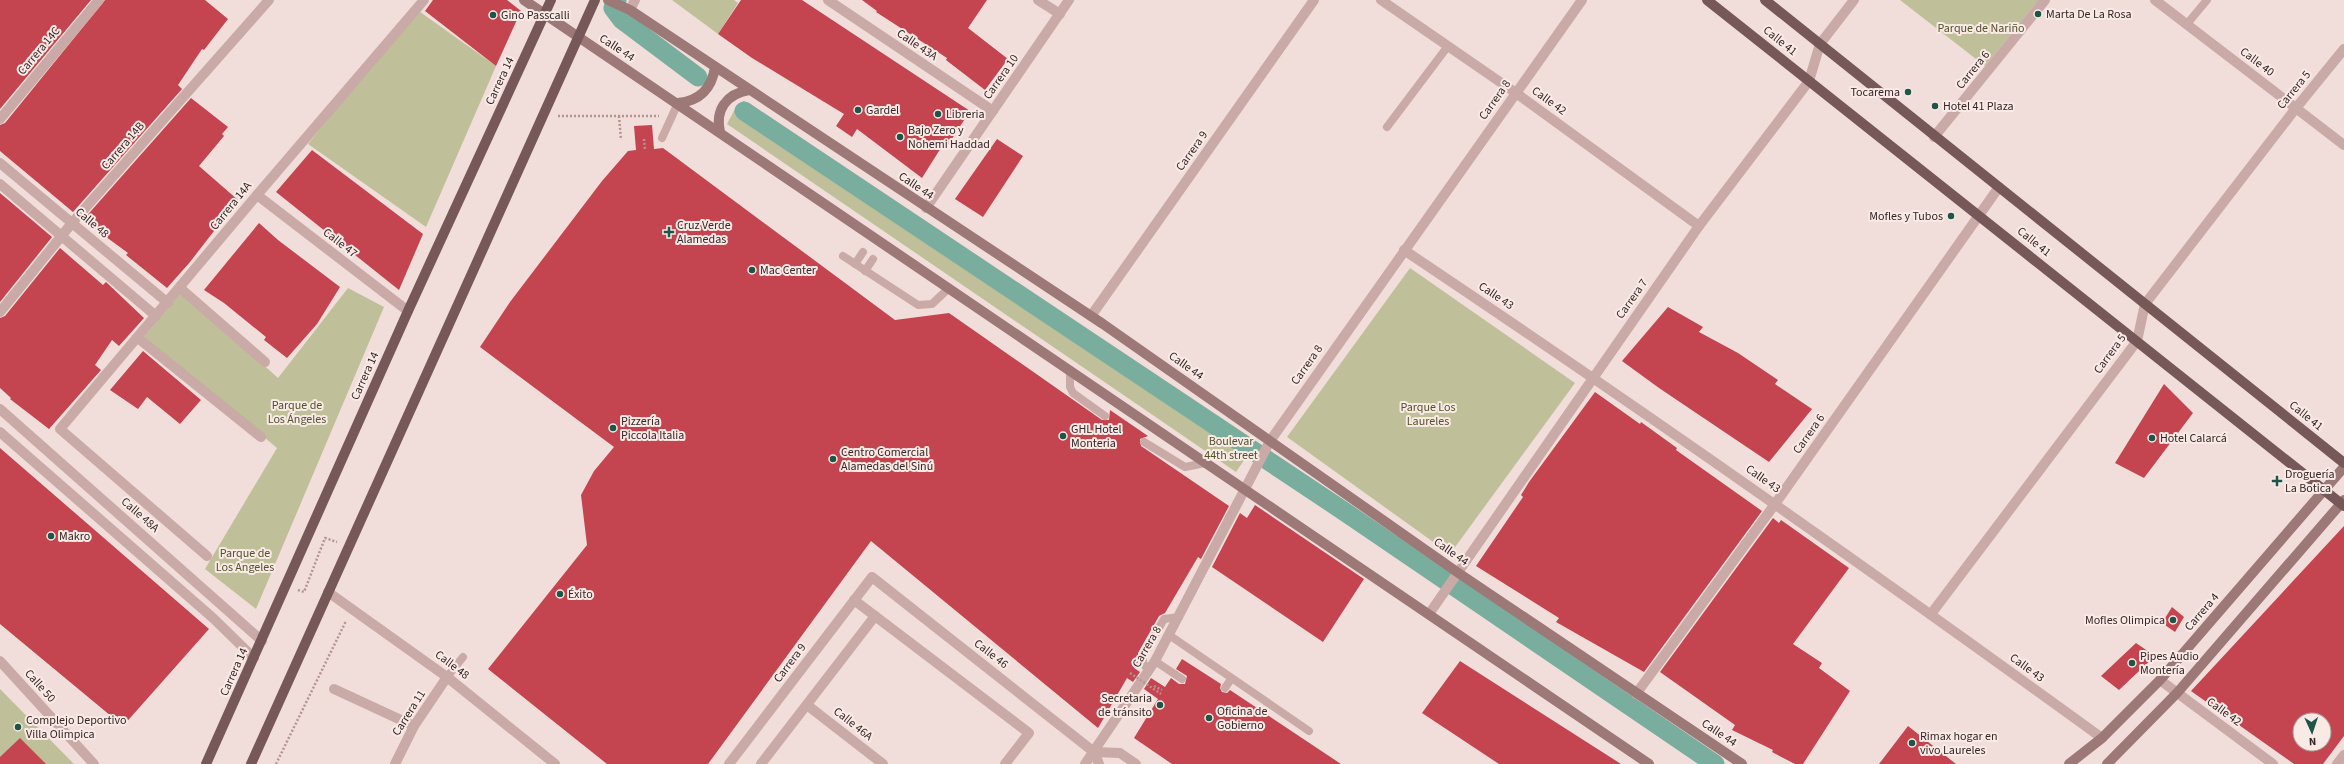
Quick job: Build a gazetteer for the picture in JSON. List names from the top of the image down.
{
  "streets": {
    "main road": ["Calle 41", "Carrera 14"],
    "street": [
      "Calle 43A",
      "Calle 44",
      "Carrera 14C",
      "Calle 40",
      "Carrera 6",
      "Carrera 10",
      "Carrera 5",
      "Carrera 8",
      "Calle 42",
      "Carrera 14B",
      "Carrera 9",
      "Carrera 14A",
      "Calle 48",
      "Calle 47",
      "Calle 43",
      "Carrera 7",
      "Calle 48A",
      "Carrera 4",
      "Calle 46",
      "Calle 50",
      "Carrera 11",
      "Calle 46A"
    ]
  },
  "crossings": [
    ["Calle 41", "Carrera 6"],
    ["Calle 41", "Carrera 5"],
    ["Calle 41", "Carrera 7"],
    ["Calle 41", "Carrera 4"],
    ["Calle 43A", "Carrera 10"],
    ["Calle 44", "Carrera 6"],
    ["Calle 44", "Carrera 10"],
    ["Calle 44", "Carrera 14"],
    ["Calle 44", "Carrera 8"],
    ["Calle 44", "Carrera 9"],
    ["Calle 44", "Carrera 7"],
    ["Calle 40", "Carrera 5"],
    ["Carrera 6", "Calle 43"],
    ["Carrera 14", "Calle 47"],
    ["Carrera 14", "Calle 48A"],
    ["Carrera 5", "Calle 43"],
    ["Carrera 8", "Calle 42"],
    ["Carrera 8", "Calle 43"],
    ["Carrera 8", "Calle 46"],
    ["Calle 42", "Carrera 7"],
    ["Calle 42", "Carrera 4"],
    ["Carrera 14B", "Calle 48"],
    ["Carrera 9", "Calle 46"],
    ["Carrera 14A", "Calle 48"],
    ["Carrera 14A", "Calle 47"],
    ["Carrera 14A", "Calle 48A"],
    ["Calle 48", "Carrera 11"],
    ["Calle 43", "Carrera 7"],
    ["Calle 43", "Carrera 4"]
  ],
  "parks": [
    "Parque de Nariño",
    "Parque de Los Ángeles",
    "Parque Los Laureles",
    "Boulevar 44th street",
    "Parque de Los Angeles"
  ],
  "places": {
    "other": [
      "Marta De La Rosa",
      "Gino Passcalli",
      "Tocarema",
      "Hotel 41 Plaza",
      "Gardel",
      "Libreria",
      "Bajo Zero y Nohemi Haddad",
      "Mofles y Tubos",
      "Mac Center",
      "Pizzería Piccola Italia",
      "GHL Hotel Monteria",
      "Hotel Calarcá",
      "Centro Comercial Alamedas del Sinú",
      "Makro",
      "Éxito",
      "Mofles Olimpica",
      "Pipes Audio Montería",
      "Secretaria de tránsito",
      "Oficina de Gobierno",
      "Complejo Deportivo Villa Olimpica",
      "Rimax hogar en vivo Laureles"
    ],
    "health": ["Cruz Verde Alamedas", "Droguería La Botica"]
  },
  "north": "bottom"
}
